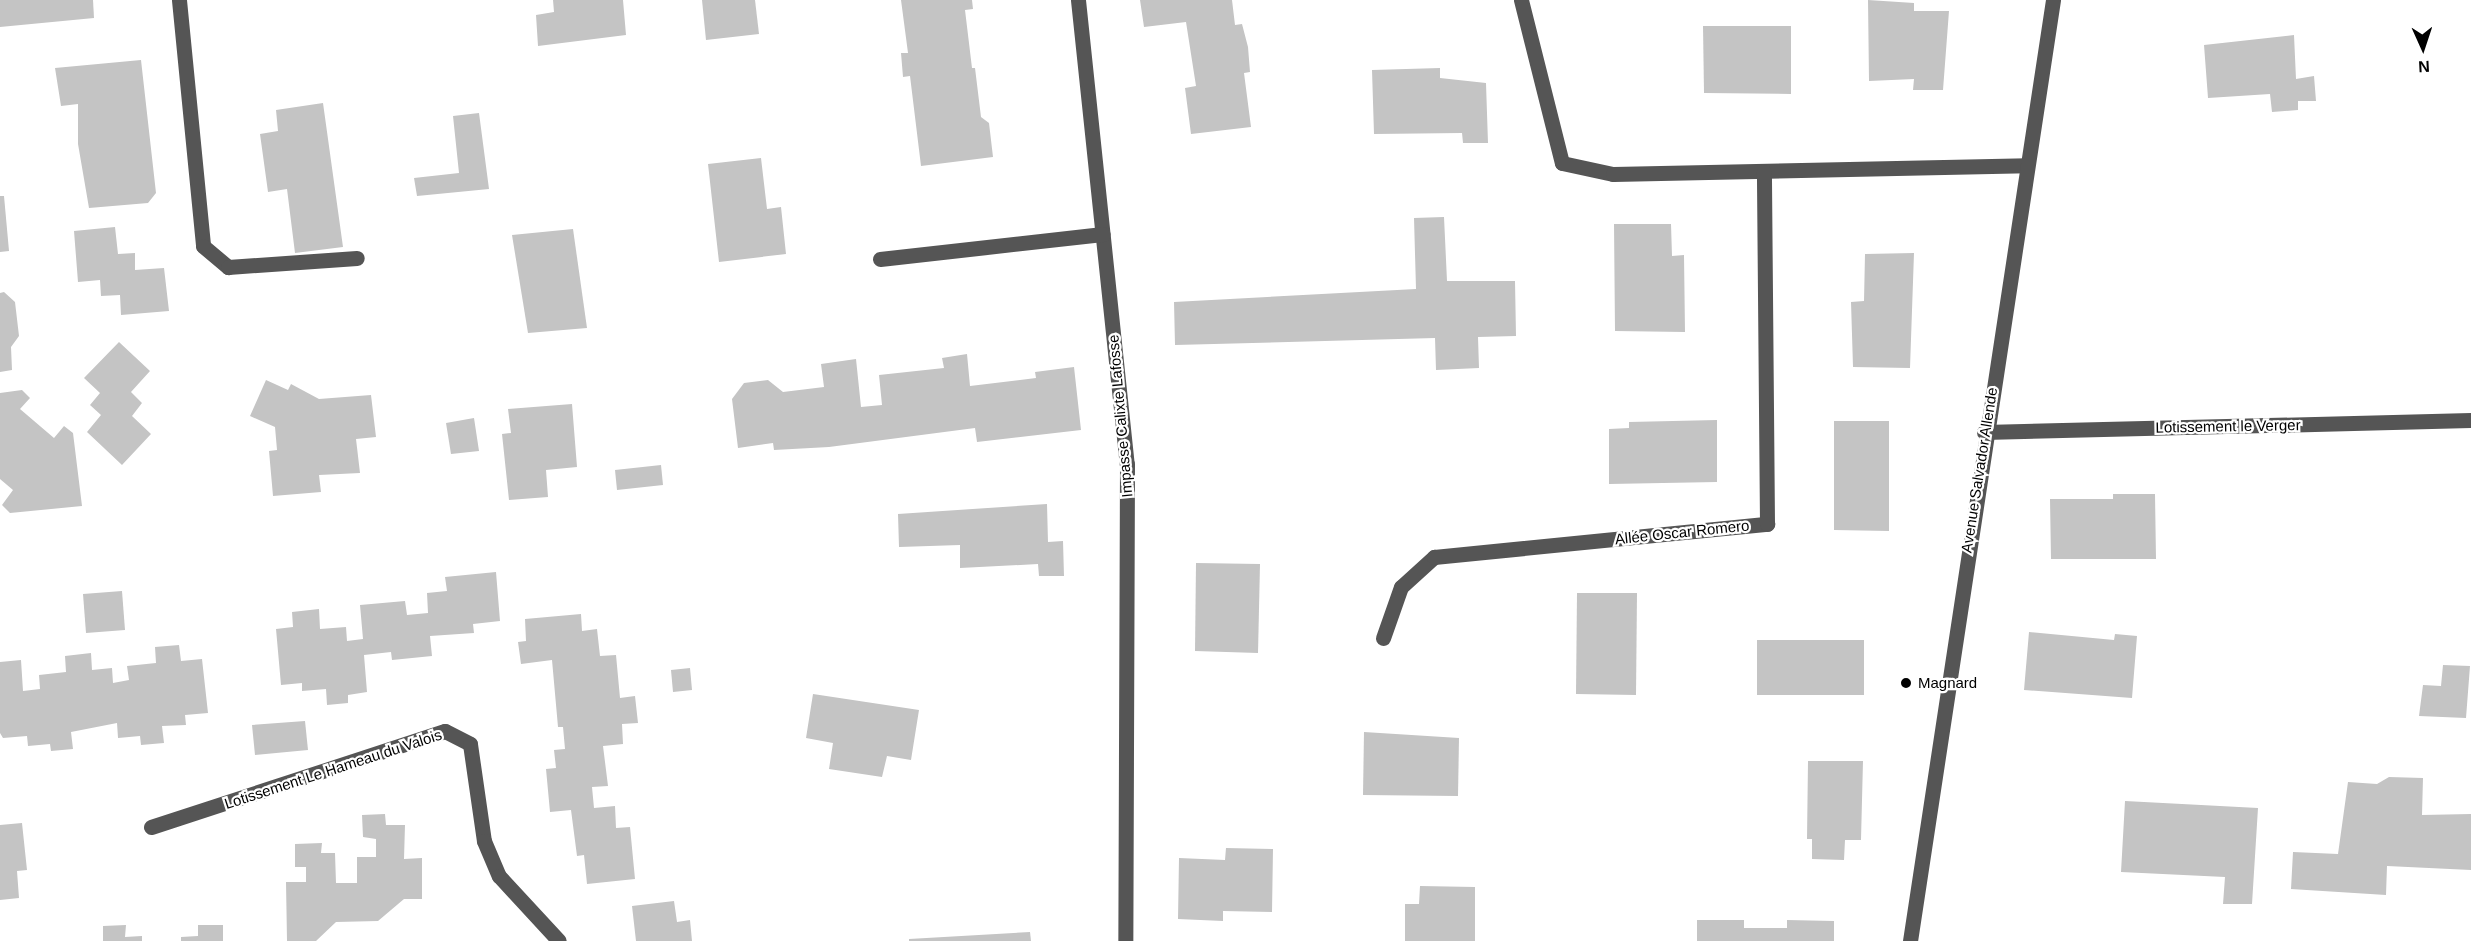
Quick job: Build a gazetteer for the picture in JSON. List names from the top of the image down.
{
  "streets": {
    "street": [
      "Impasse Calixte Lafosse",
      "Lotissement le Verger",
      "Avenue Salvador Allende",
      "Allée Oscar Romero",
      "Lotissement Le Hameau du Valois"
    ]
  },
  "crossings": [
    ["Lotissement le Verger", "Avenue Salvador Allende"]
  ],
  "places": ["Magnard"],
  "north": "bottom"
}
